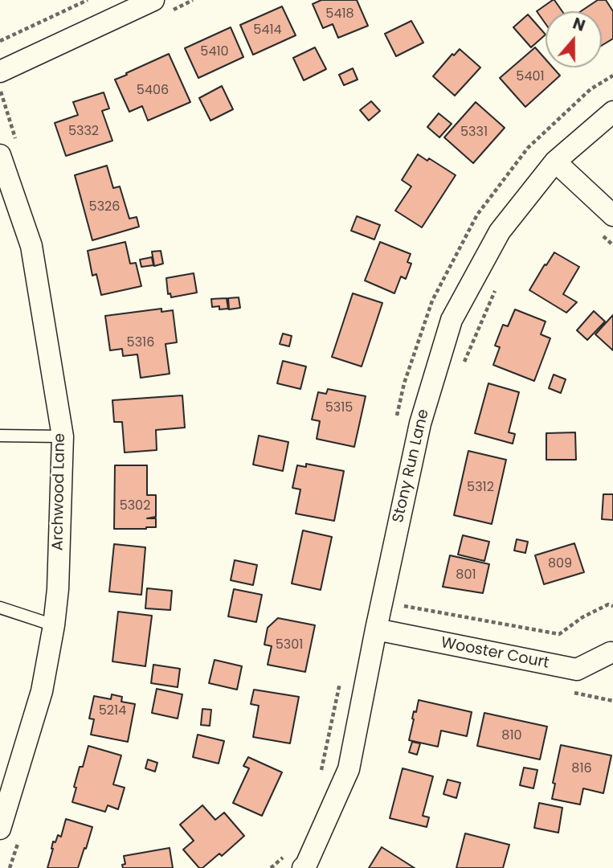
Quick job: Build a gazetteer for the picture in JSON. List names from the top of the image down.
{
  "streets": {
    "street": ["Stony Run Lane", "Archwood Lane", "Wooster Court"]
  },
  "crossings": [
    ["Stony Run Lane", "Wooster Court"]
  ],
  "house_numbers": [
    "5418",
    "5414",
    "5410",
    "5401",
    "5406",
    "5332",
    "5331",
    "5326",
    "5316",
    "5315",
    "5312",
    "5302",
    "809",
    "801",
    "5301",
    "5214",
    "810",
    "816"
  ],
  "north": "top"
}
